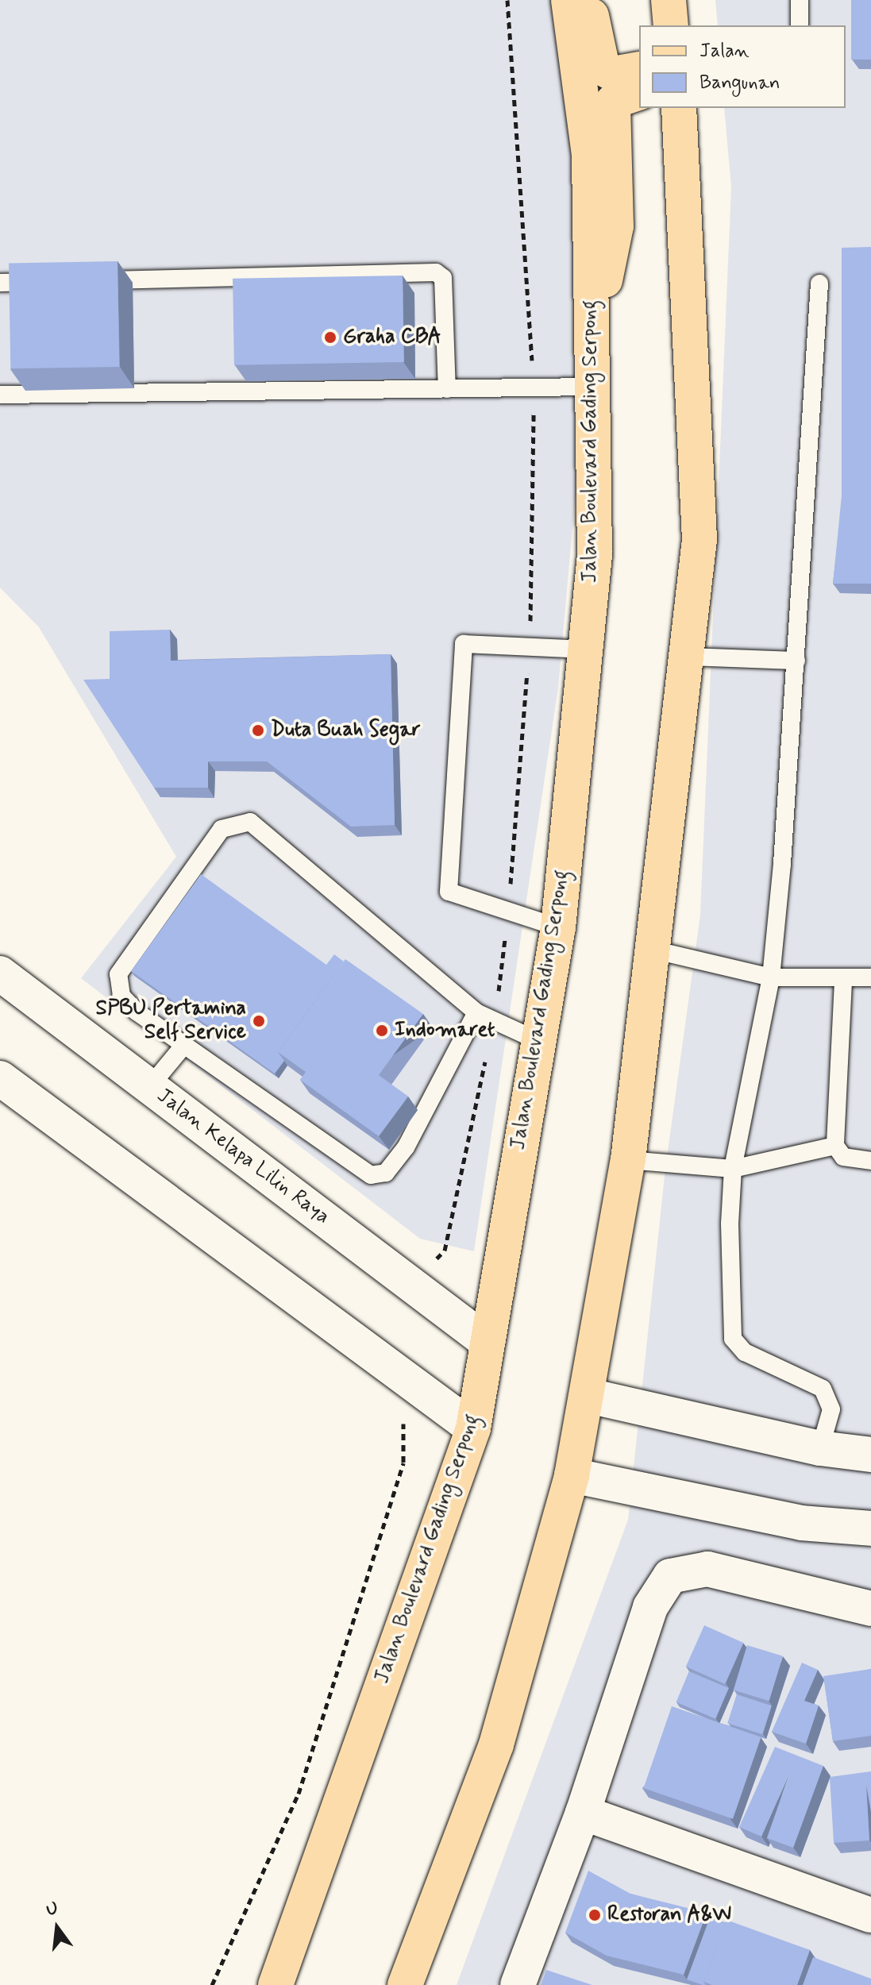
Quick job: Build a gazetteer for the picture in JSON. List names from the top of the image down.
{
  "streets": {
    "main road": ["Jalan Boulevard Gading Serpong"],
    "street": ["Jalan Kelapa Lilin Raya"]
  },
  "crossings": [
    ["Jalan Boulevard Gading Serpong", "Jalan Kelapa Lilin Raya"]
  ],
  "places": [
    "Graha CBA",
    "Duta Buah Segar",
    "SPBU Pertamina Self Service",
    "Indomaret",
    "Restoran A&W"
  ],
  "legend": ["Jalan", "Bangunan"],
  "north": "top"
}
